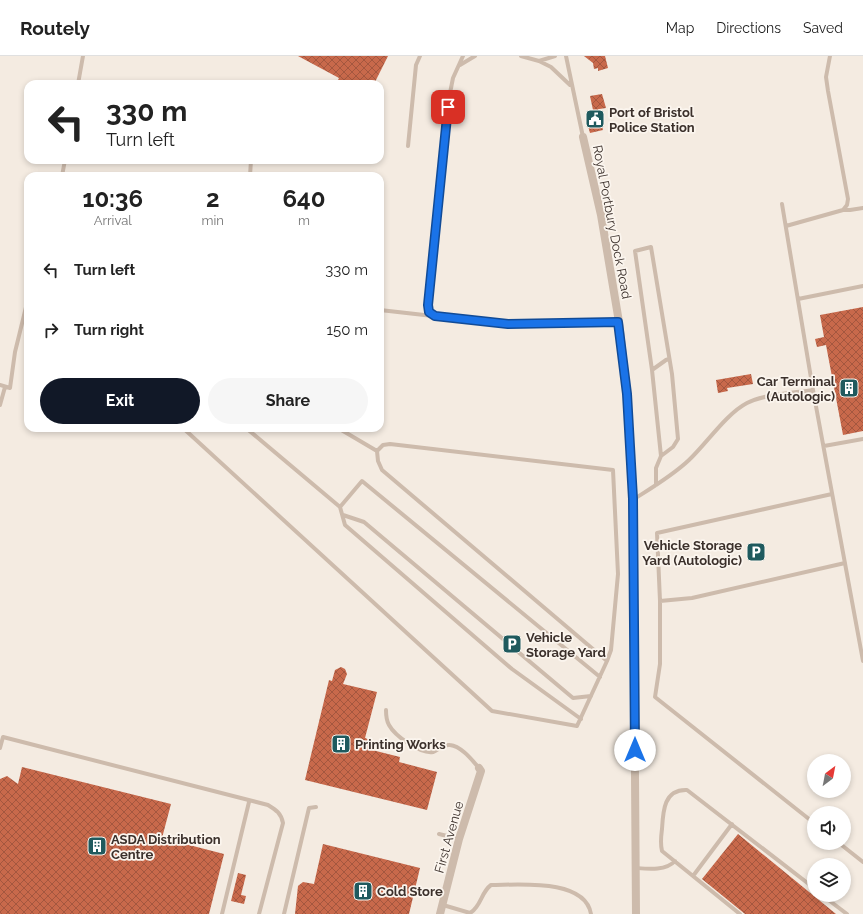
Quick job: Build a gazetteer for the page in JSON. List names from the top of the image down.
{
  "streets": {
    "street": ["Royal Portbury Dock Road", "First Avenue"]
  },
  "places": {
    "public building": ["Port of Bristol Police Station"],
    "building": [
      "Car Terminal (Autologic)",
      "Printing Works",
      "ASDA Distribution Centre",
      "Cold Store"
    ],
    "parking": ["Vehicle Storage Yard (Autologic)", "Vehicle Storage Yard"]
  },
  "north": "top right",
  "page": {
    "header": "Routely",
    "nav": ["Map", "Directions", "Saved"],
    "turn": ["330 m", "Turn left"],
    "eta": [
      "10:36",
      "Arrival",
      "2",
      "min",
      "640",
      "m"
    ],
    "list": [
      {
        "name": "Turn left",
        "value": "330 m"
      },
      {
        "name": "Turn right",
        "value": "150 m"
      }
    ],
    "buttons": ["Exit", "Share"]
  }
}
